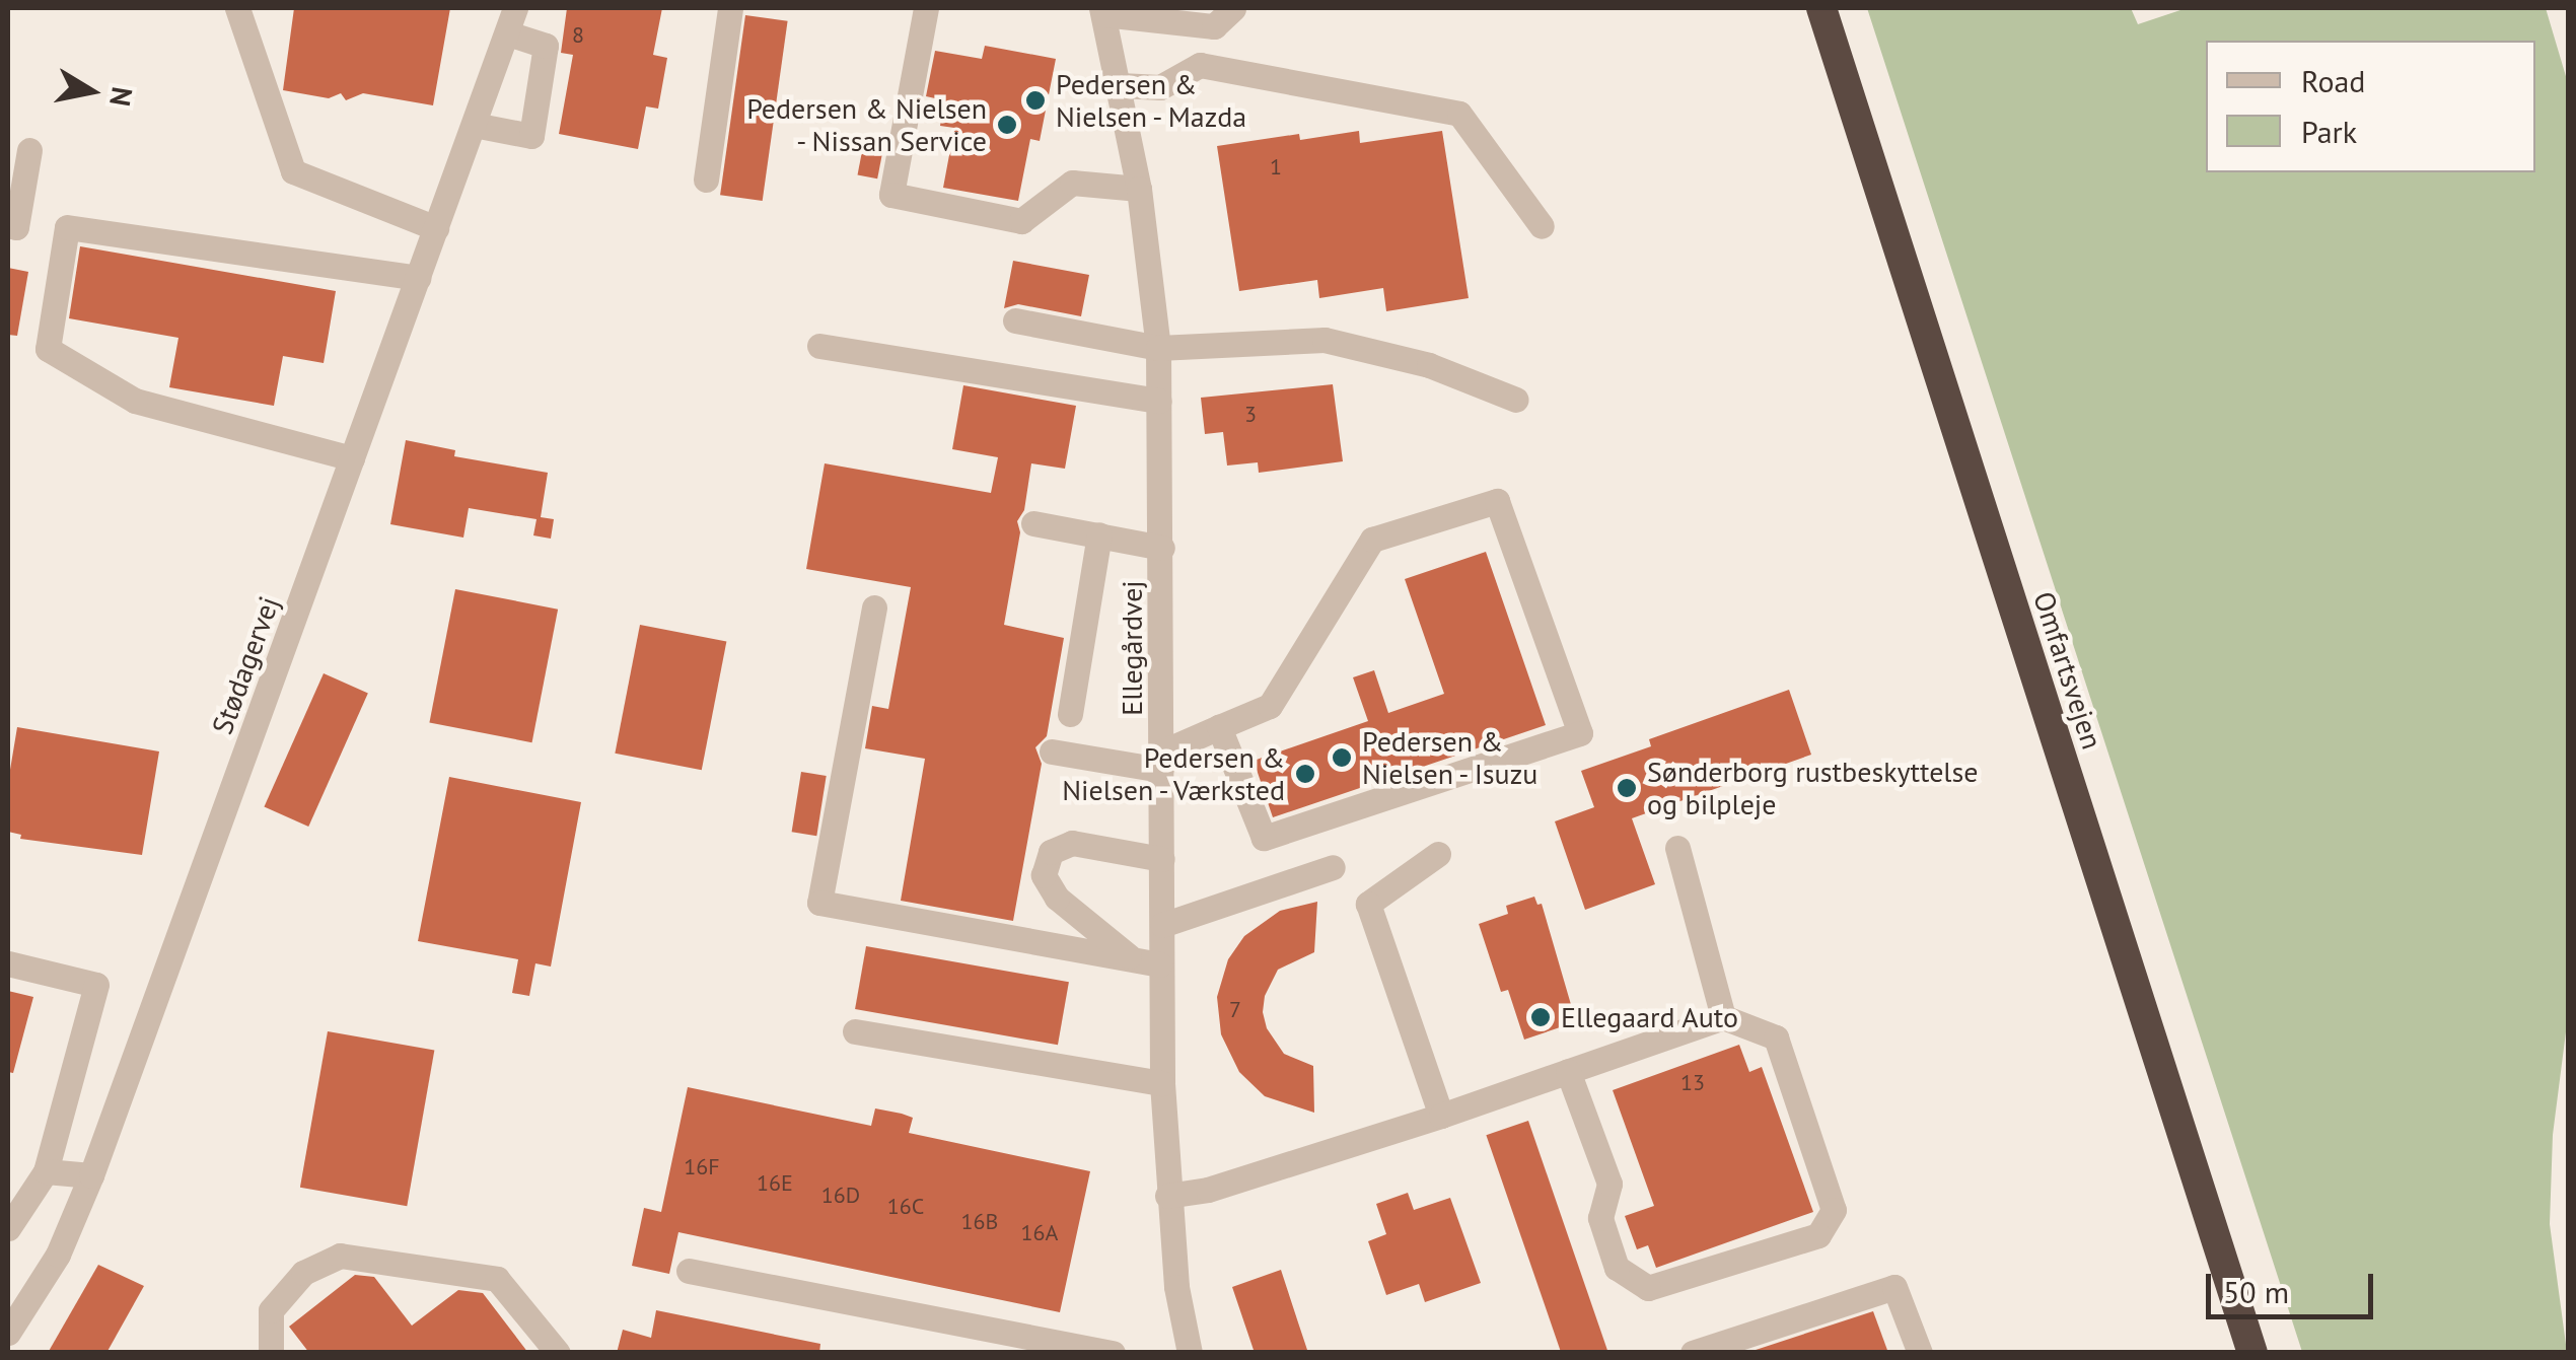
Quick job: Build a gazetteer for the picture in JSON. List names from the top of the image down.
{
  "streets": {
    "highway": ["Omfartsvejen"],
    "street": ["Ellegårdvej", "Stødagervej"]
  },
  "places": [
    "Pedersen & Nielsen - Mazda",
    "Pedersen & Nielsen - Nissan Service",
    "Pedersen & Nielsen - Isuzu",
    "Pedersen & Nielsen - Værksted",
    "Sønderborg rustbeskyttelse og bilpleje",
    "Ellegaard Auto"
  ],
  "house_numbers": [
    "8",
    "1",
    "3",
    "7",
    "13",
    "16F",
    "16E",
    "16D",
    "16C",
    "16B",
    "16A"
  ],
  "legend": ["Road", "Park"],
  "scale_bar": "50 m",
  "north": "right"
}
